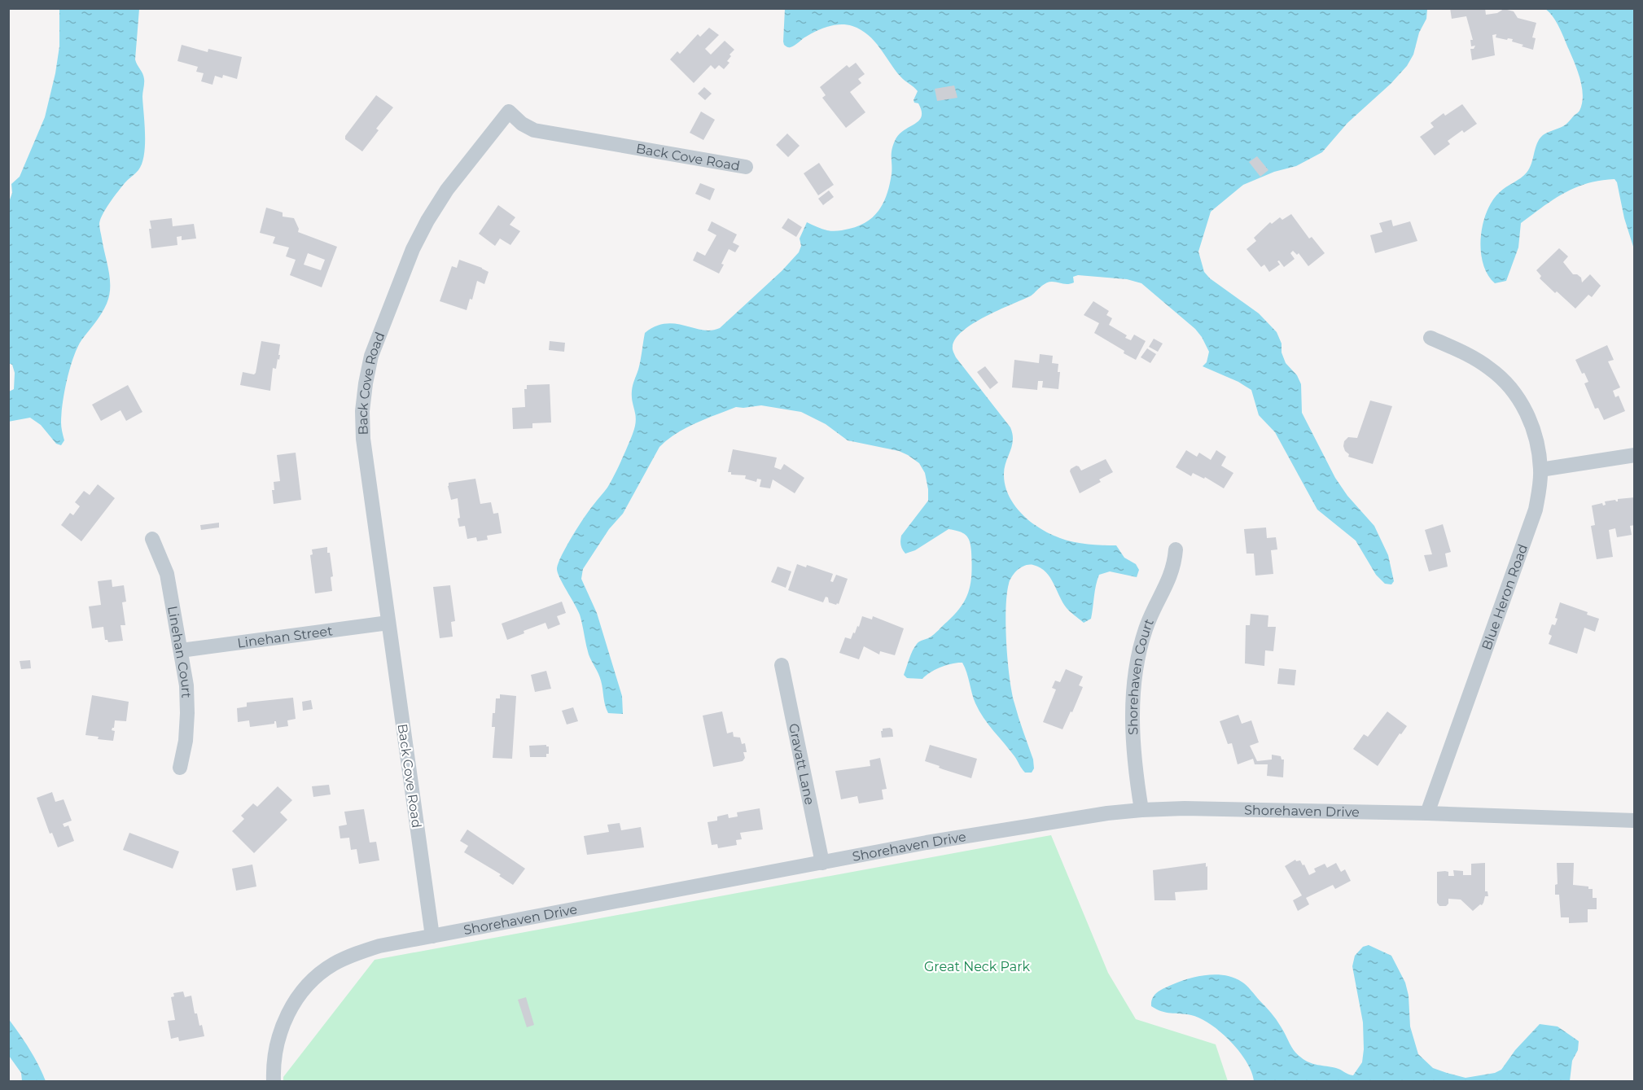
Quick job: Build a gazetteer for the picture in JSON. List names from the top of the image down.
{
  "streets": {
    "street": [
      "Back Cove Road",
      "Blue Heron Road",
      "Linehan Street",
      "Linehan Court",
      "Shorehaven Court",
      "Gravatt Lane",
      "Shorehaven Drive"
    ]
  },
  "crossings": [
    ["Back Cove Road", "Linehan Street"],
    ["Back Cove Road", "Shorehaven Drive"],
    ["Blue Heron Road", "Shorehaven Drive"],
    ["Linehan Street", "Linehan Court"],
    ["Shorehaven Court", "Shorehaven Drive"],
    ["Gravatt Lane", "Shorehaven Drive"]
  ],
  "parks": ["Great Neck Park"]
}
